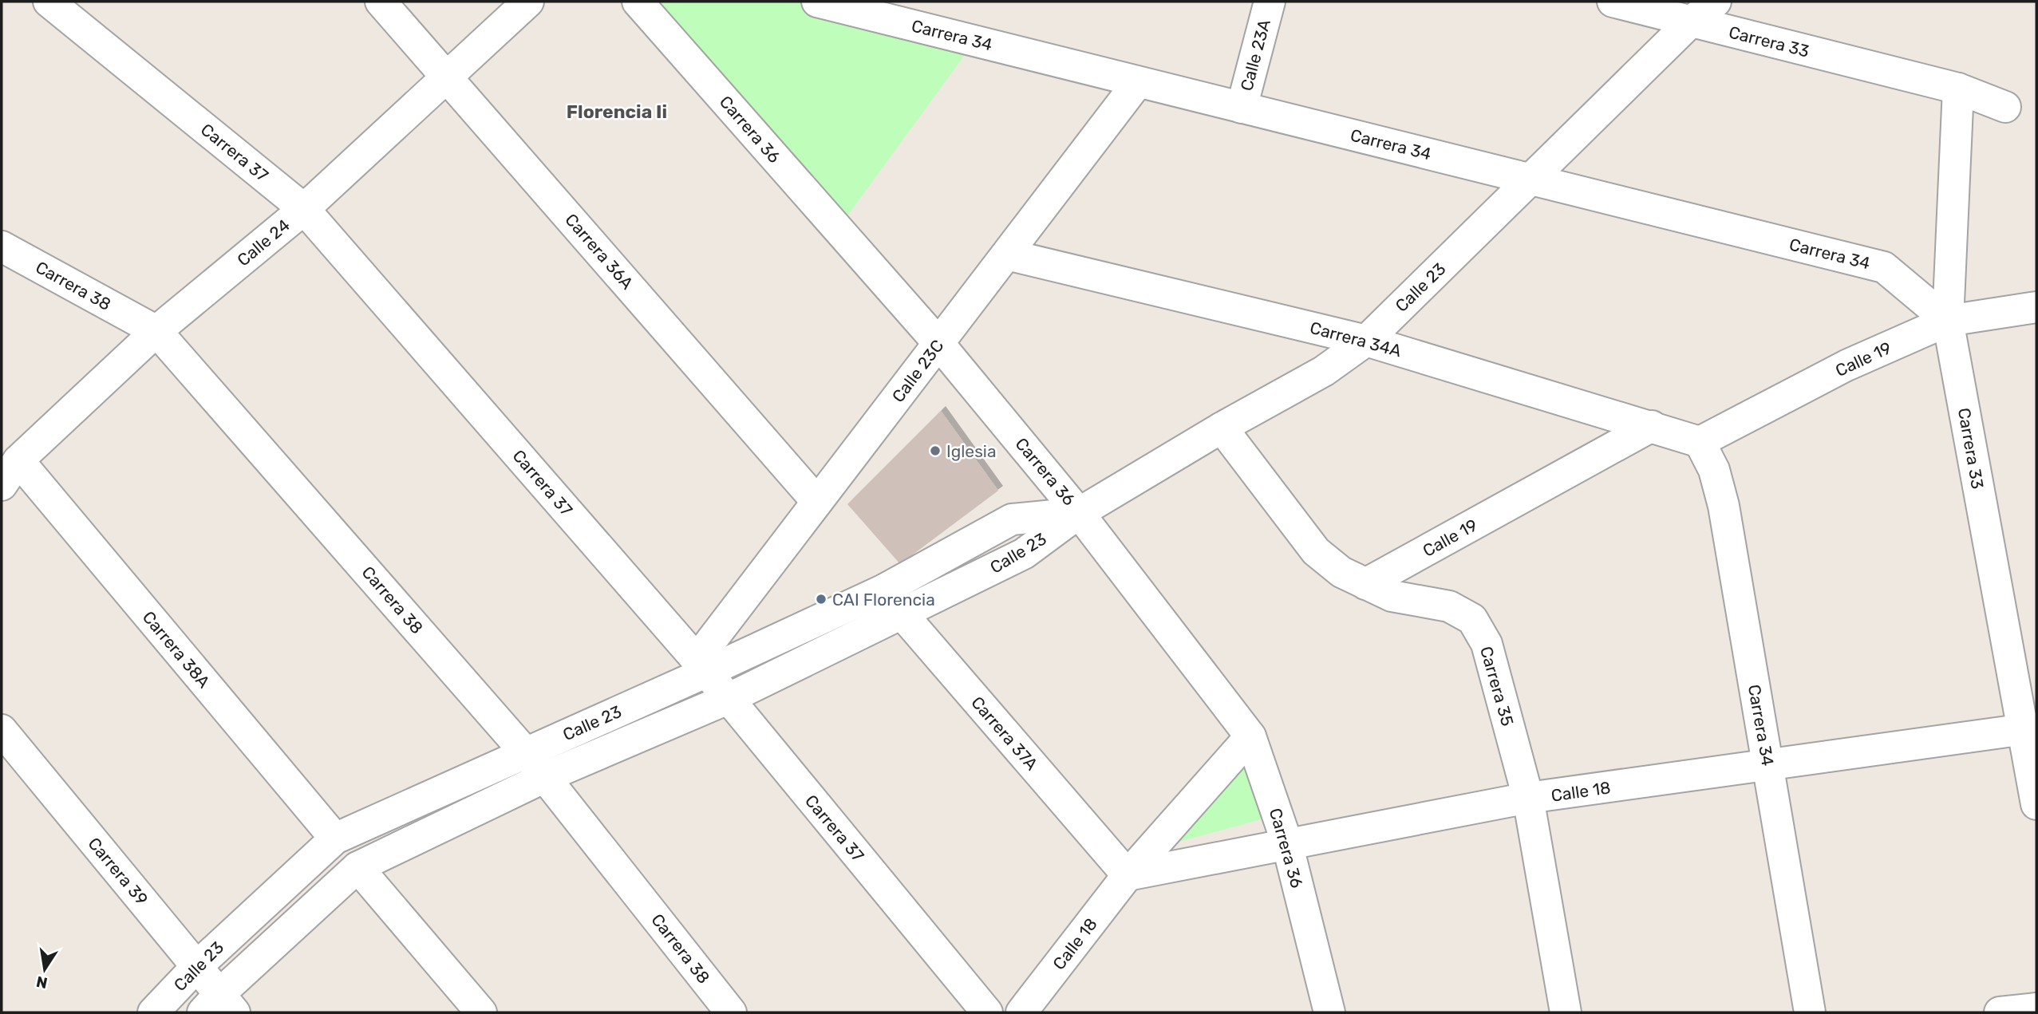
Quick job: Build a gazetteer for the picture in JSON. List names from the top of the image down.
{
  "streets": {
    "street": [
      "Carrera 34",
      "Carrera 33",
      "Calle 23A",
      "Carrera 36",
      "Carrera 37",
      "Calle 24",
      "Carrera 36A",
      "Carrera 38",
      "Calle 23",
      "Carrera 34A",
      "Calle 19",
      "Calle 23C",
      "Carrera 38A",
      "Carrera 35",
      "Carrera 37A",
      "Calle 18",
      "Carrera 39"
    ]
  },
  "crossings": [
    ["Carrera 34", "Carrera 33"],
    ["Carrera 34", "Calle 23A"],
    ["Carrera 34", "Calle 23"],
    ["Carrera 34", "Carrera 34A"],
    ["Carrera 34", "Calle 19"],
    ["Carrera 34", "Calle 23C"],
    ["Carrera 34", "Calle 18"],
    ["Carrera 33", "Calle 23"],
    ["Carrera 33", "Calle 19"],
    ["Carrera 33", "Calle 18"],
    ["Carrera 36", "Calle 23"],
    ["Carrera 36", "Calle 23C"],
    ["Carrera 36", "Calle 18"],
    ["Carrera 37", "Calle 24"],
    ["Carrera 37", "Calle 23"],
    ["Carrera 37", "Calle 23C"],
    ["Calle 24", "Carrera 36A"],
    ["Calle 24", "Carrera 38"],
    ["Calle 24", "Carrera 38A"],
    ["Carrera 36A", "Calle 23C"],
    ["Carrera 38", "Calle 23"],
    ["Calle 23", "Carrera 34A"],
    ["Calle 23", "Calle 23C"],
    ["Calle 23", "Carrera 38A"],
    ["Calle 23", "Carrera 35"],
    ["Calle 23", "Carrera 37A"],
    ["Calle 23", "Carrera 39"],
    ["Carrera 34A", "Calle 19"],
    ["Carrera 34A", "Calle 23C"],
    ["Calle 19", "Carrera 35"],
    ["Carrera 35", "Calle 18"],
    ["Carrera 37A", "Calle 18"]
  ],
  "districts": ["Florencia Ii"],
  "places": ["Iglesia", "CAI Florencia"],
  "north": "bottom"
}
